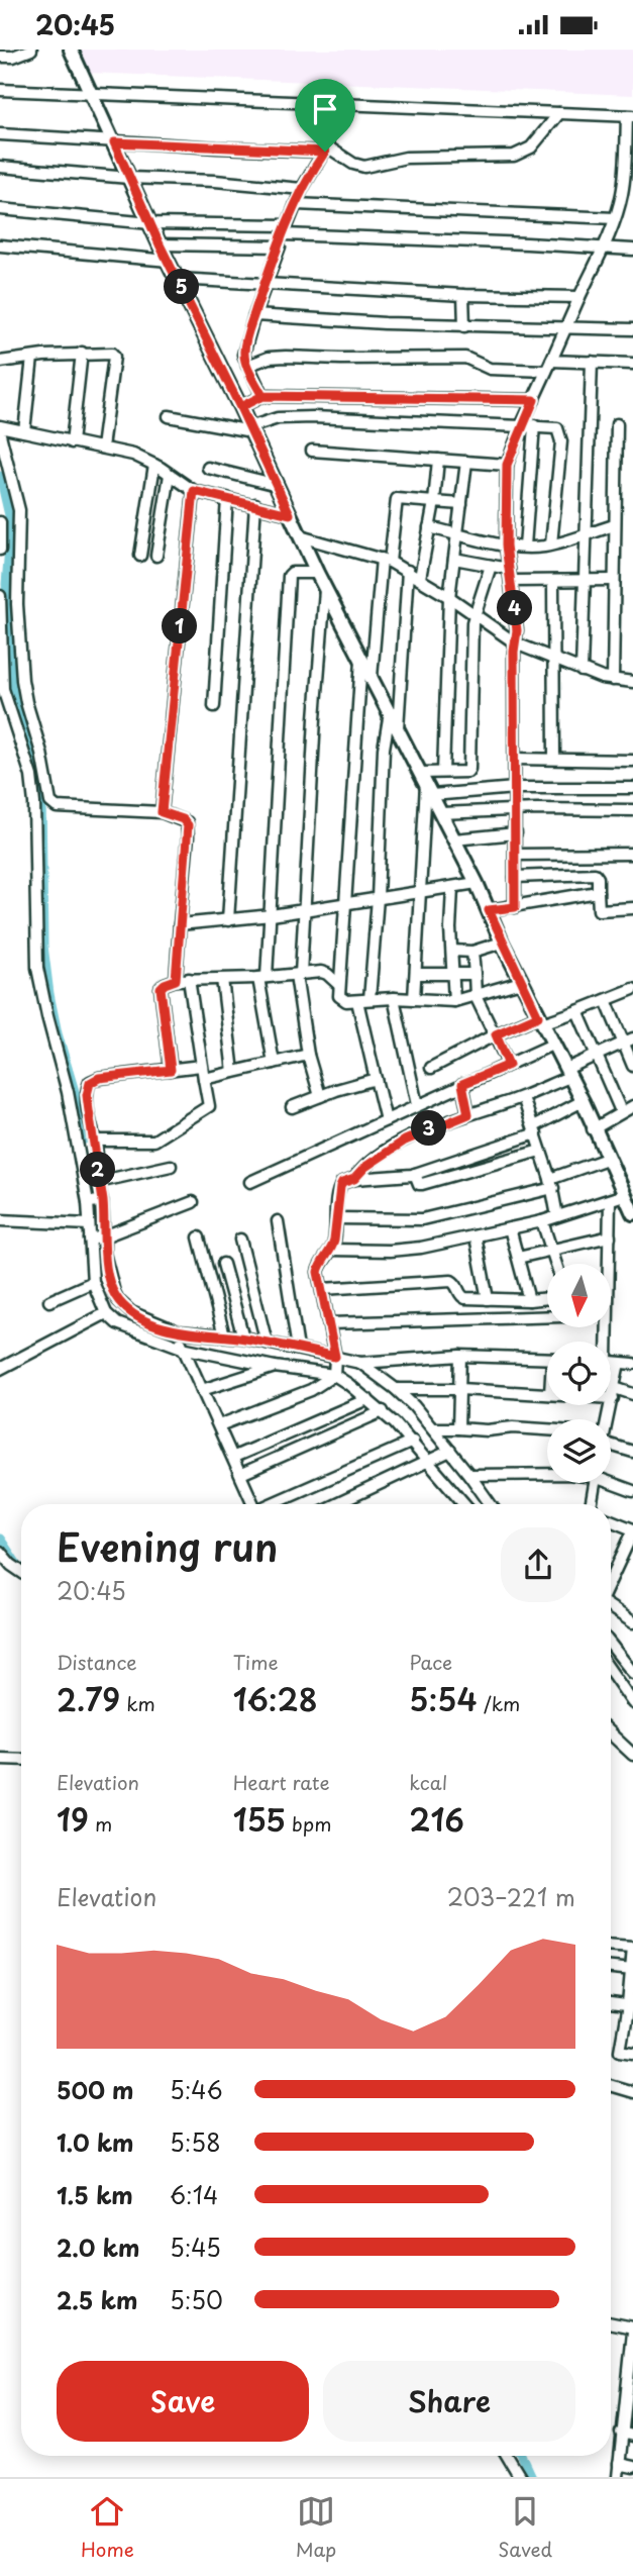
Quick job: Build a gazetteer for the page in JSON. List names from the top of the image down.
{
  "north": "bottom",
  "page": {
    "status": "20:45",
    "pins": [
      "5",
      "4",
      "1",
      "3",
      "2"
    ],
    "heading": ["Evening run", "20:45"],
    "stats": [
      ["Distance", "2.79 km"],
      ["Time", "16:28"],
      ["Pace", "5:54 /km"],
      ["Elevation", "19 m"],
      ["Heart rate", "155 bpm"],
      ["kcal", "216"]
    ],
    "chart": ["Elevation", "203–221 m"],
    "list": [
      {
        "name": "500 m",
        "note": "5:46"
      },
      {
        "name": "1.0 km",
        "note": "5:58"
      },
      {
        "name": "1.5 km",
        "note": "6:14"
      },
      {
        "name": "2.0 km",
        "note": "5:45"
      },
      {
        "name": "2.5 km",
        "note": "5:50"
      }
    ],
    "buttons": ["Save", "Share"],
    "tabs": ["Home", "Map", "Saved"]
  }
}
